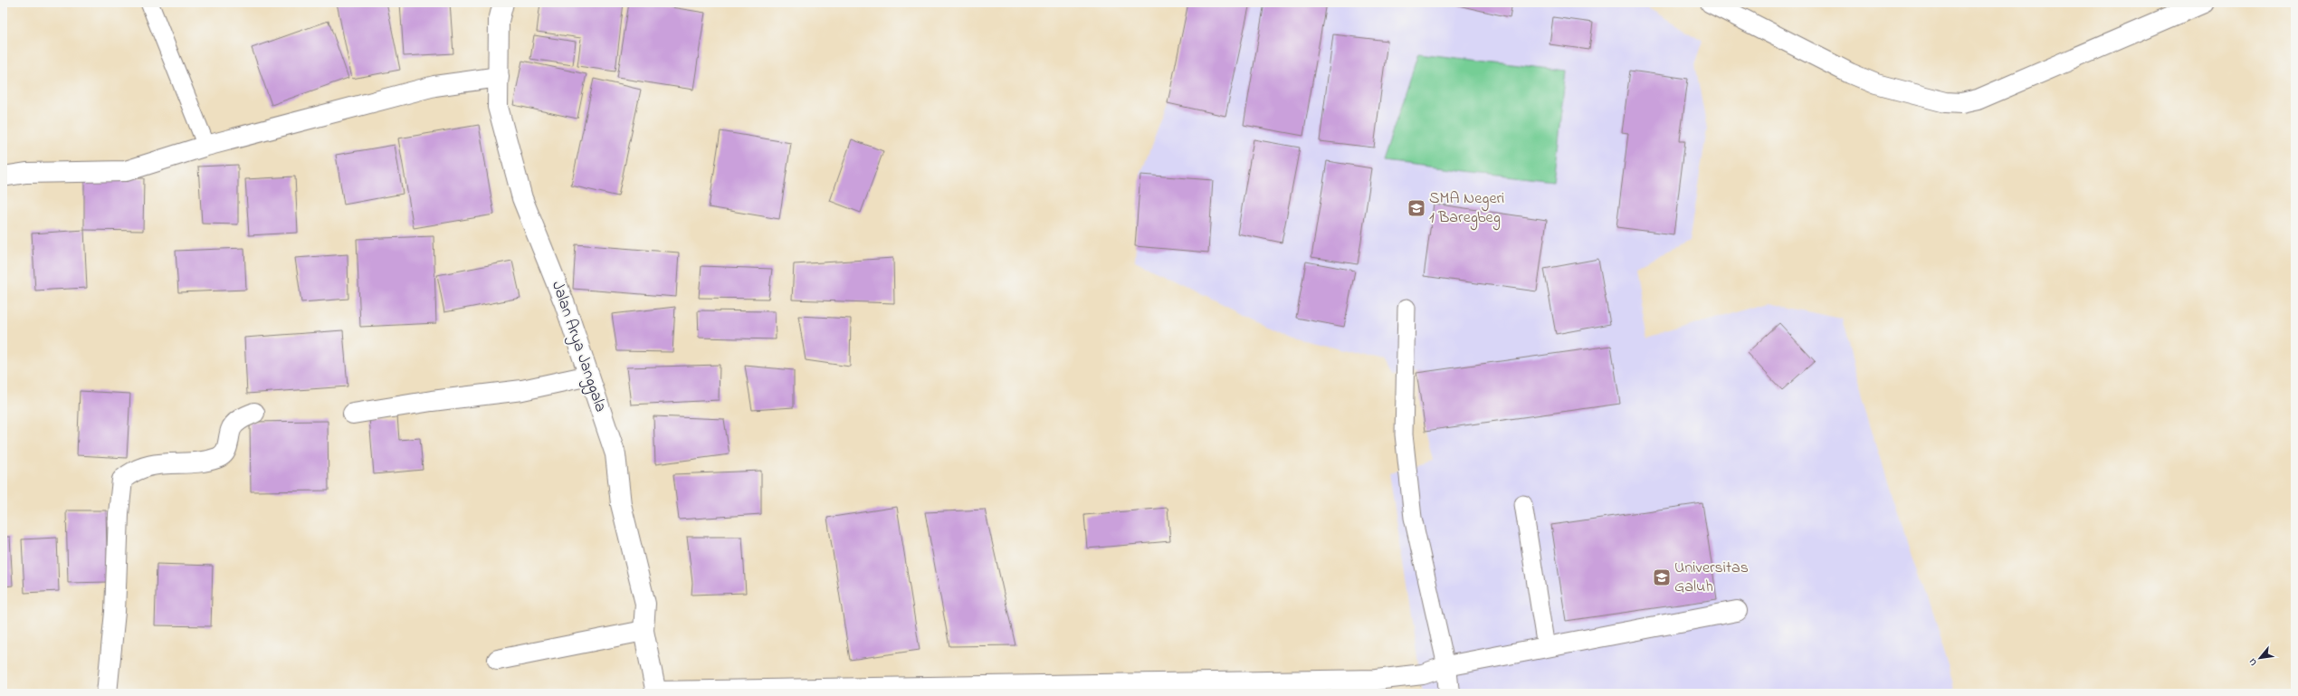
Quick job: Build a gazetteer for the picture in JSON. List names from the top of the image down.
{
  "streets": {
    "street": ["Jalan Arya Janggala"]
  },
  "places": {
    "school or university": ["SMA Negeri 1 Baregbeg", "Universitas Galuh"]
  },
  "north": "bottom left"
}
